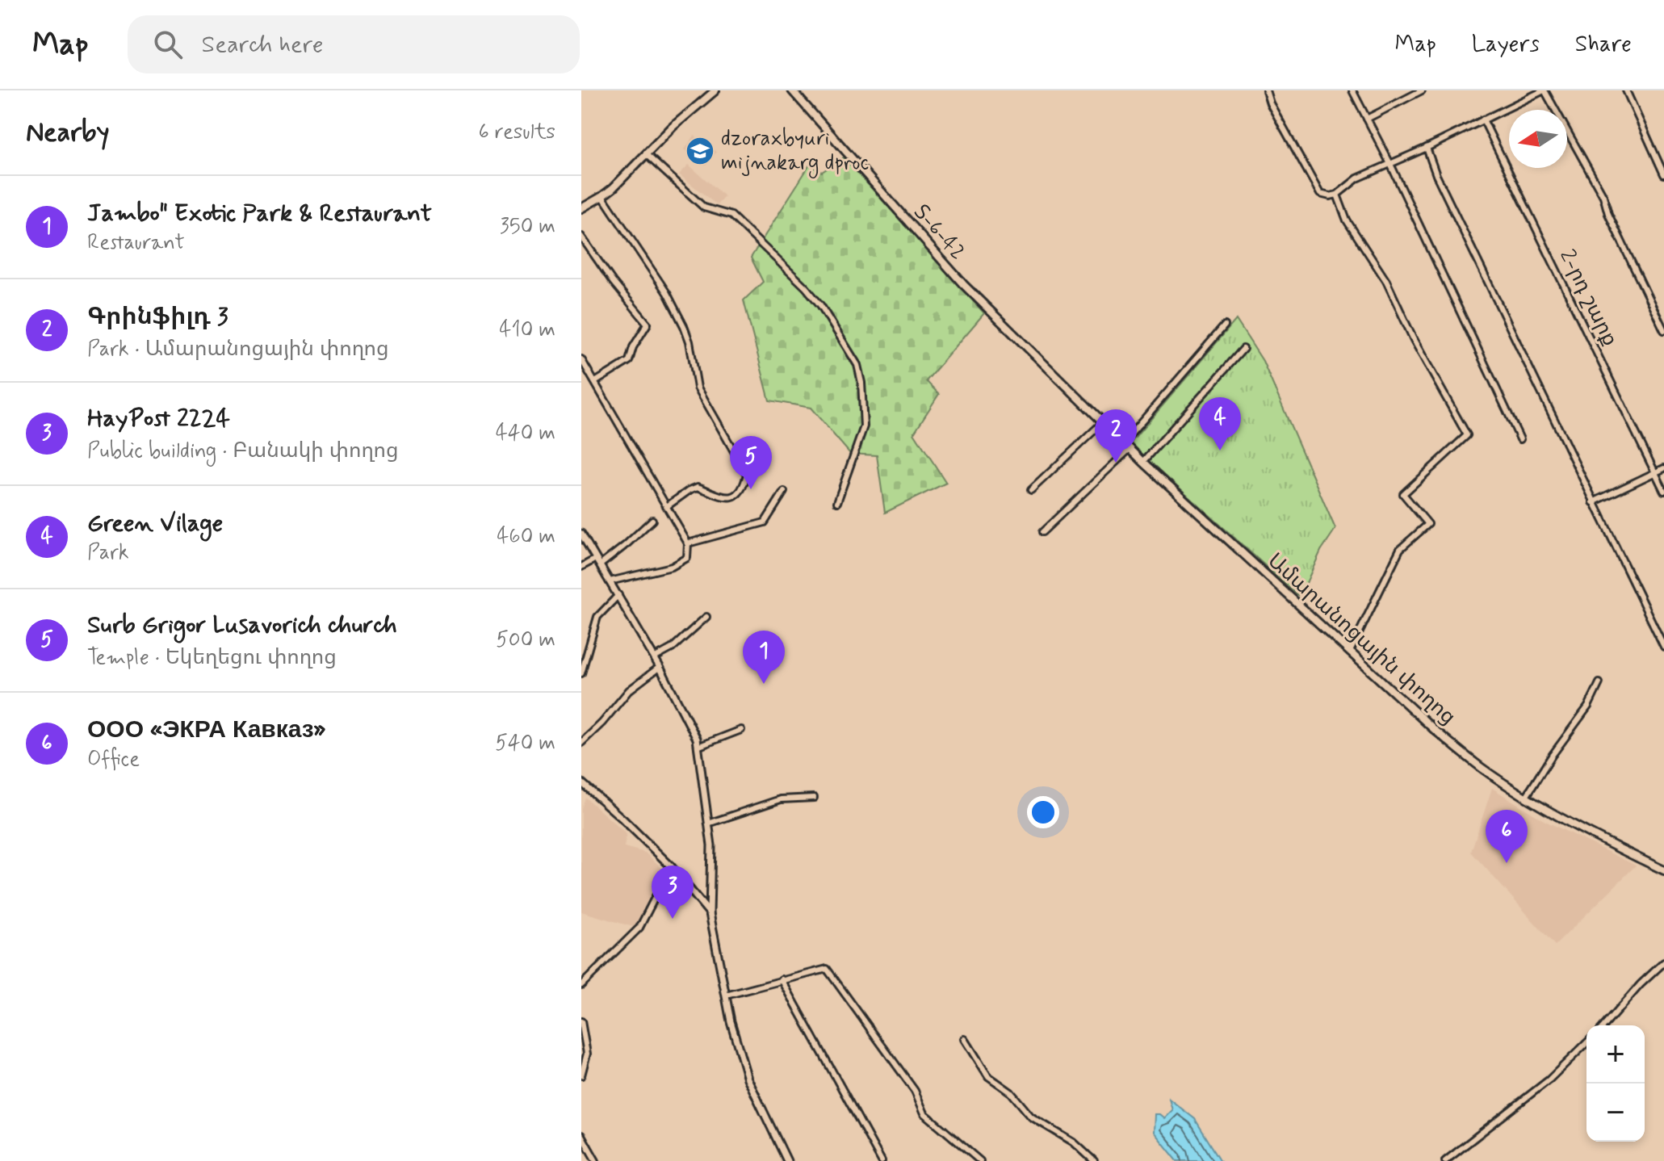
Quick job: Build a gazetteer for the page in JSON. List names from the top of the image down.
{
  "streets": {
    "main road": ["Տ-6-42", "Ամարանոցային փողոց"],
    "street": ["2-րդ շարք"]
  },
  "crossings": [
    ["Տ-6-42", "Ամարանոցային փողոց"]
  ],
  "places": {
    "school or university": ["dzoraxbyuri mijnakarg dproc"]
  },
  "north": "left",
  "page": {
    "header": "Map",
    "search": "Search here",
    "nav": ["Map", "Layers", "Share"],
    "heading": ["Nearby", "6 results"],
    "list": [
      {
        "mark": "1",
        "name": "Jambo\" Exotic Park & Restaurant",
        "note": "Restaurant",
        "value": "350 m"
      },
      {
        "mark": "2",
        "name": "Գրինֆիլդ 3",
        "note": "Park · Ամարանոցային փողոց",
        "value": "410 m"
      },
      {
        "mark": "3",
        "name": "HayPost 2224",
        "note": "Public building · Բանակի փողոց",
        "value": "440 m"
      },
      {
        "mark": "4",
        "name": "Green Vilage",
        "note": "Park",
        "value": "460 m"
      },
      {
        "mark": "5",
        "name": "Surb Grigor Lusavorich church",
        "note": "Temple · Եկեղեցու փողոց",
        "value": "500 m"
      },
      {
        "mark": "6",
        "name": "ООО «ЭКРА Кавказ»",
        "note": "Office",
        "value": "540 m"
      }
    ],
    "pins": [
      "4",
      "2",
      "5",
      "1",
      "6",
      "3"
    ],
    "map_buttons": ["+", "−"]
  }
}
